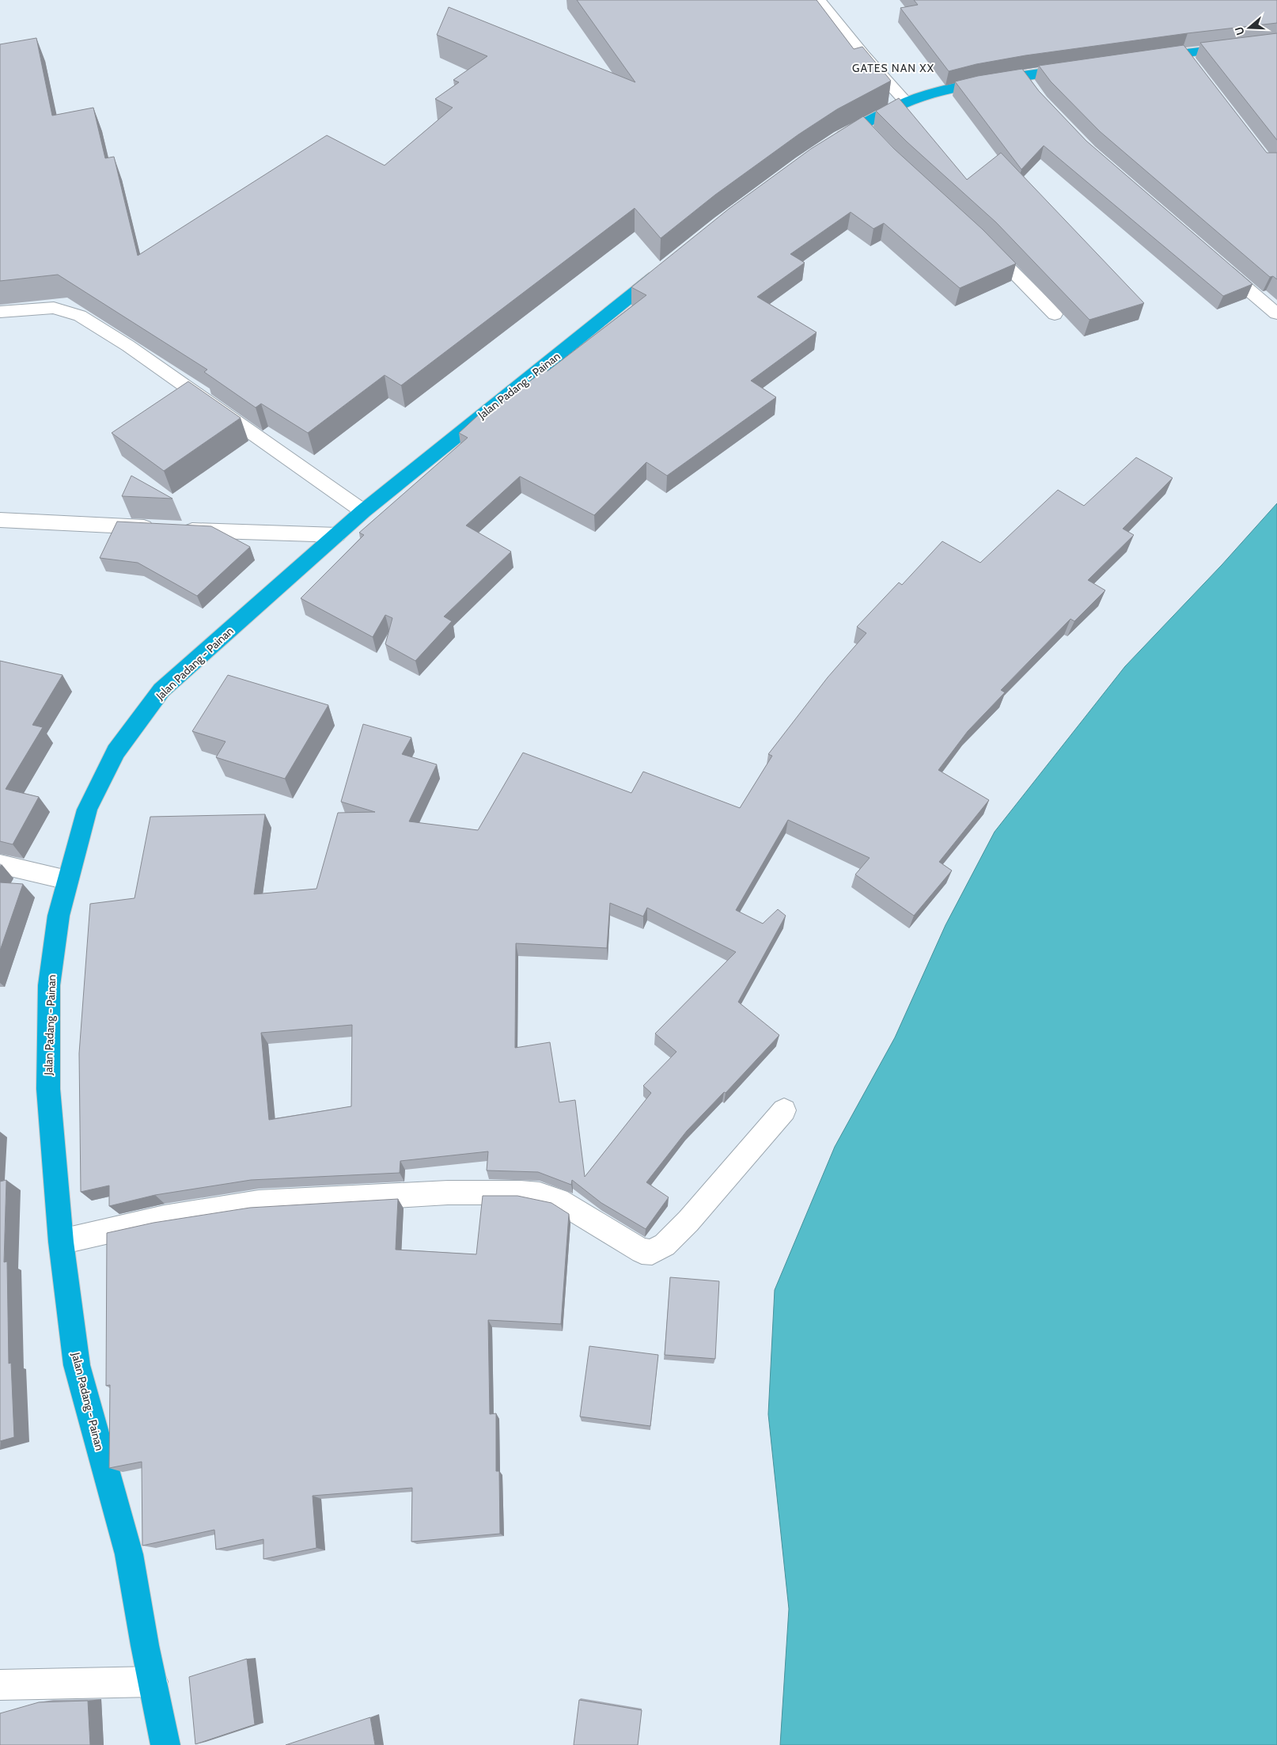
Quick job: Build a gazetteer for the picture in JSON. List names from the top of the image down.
{
  "streets": {
    "highway": ["Jalan Padang - Painan"]
  },
  "districts": ["GATES NAN XX"],
  "north": "left"
}
